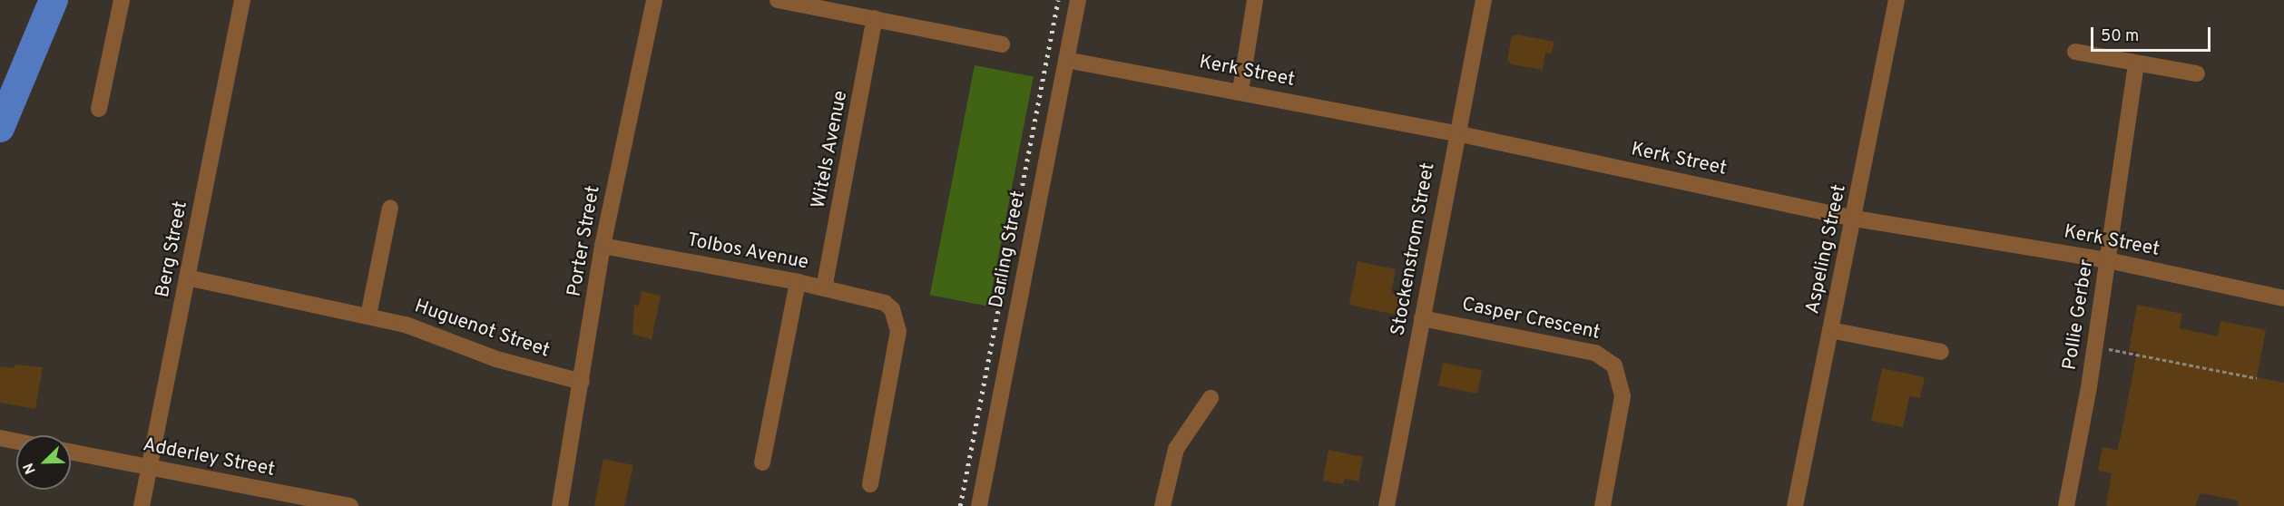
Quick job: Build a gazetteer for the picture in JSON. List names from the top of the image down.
{
  "streets": {
    "street": [
      "Kerk Street",
      "Witels Avenue",
      "Porter Street",
      "Berg Street",
      "Darling Street",
      "Stockenstrom Street",
      "Aspeling Street",
      "Tolbos Avenue",
      "Pollie Gerber",
      "Casper Crescent",
      "Huguenot Street",
      "Adderley Street"
    ]
  },
  "crossings": [
    ["Kerk Street", "Darling Street"],
    ["Kerk Street", "Stockenstrom Street"],
    ["Kerk Street", "Aspeling Street"],
    ["Kerk Street", "Pollie Gerber"],
    ["Witels Avenue", "Tolbos Avenue"],
    ["Porter Street", "Tolbos Avenue"],
    ["Porter Street", "Huguenot Street"],
    ["Berg Street", "Huguenot Street"],
    ["Berg Street", "Adderley Street"],
    ["Stockenstrom Street", "Casper Crescent"]
  ],
  "scale_bar": "50 m",
  "north": "bottom left"
}
